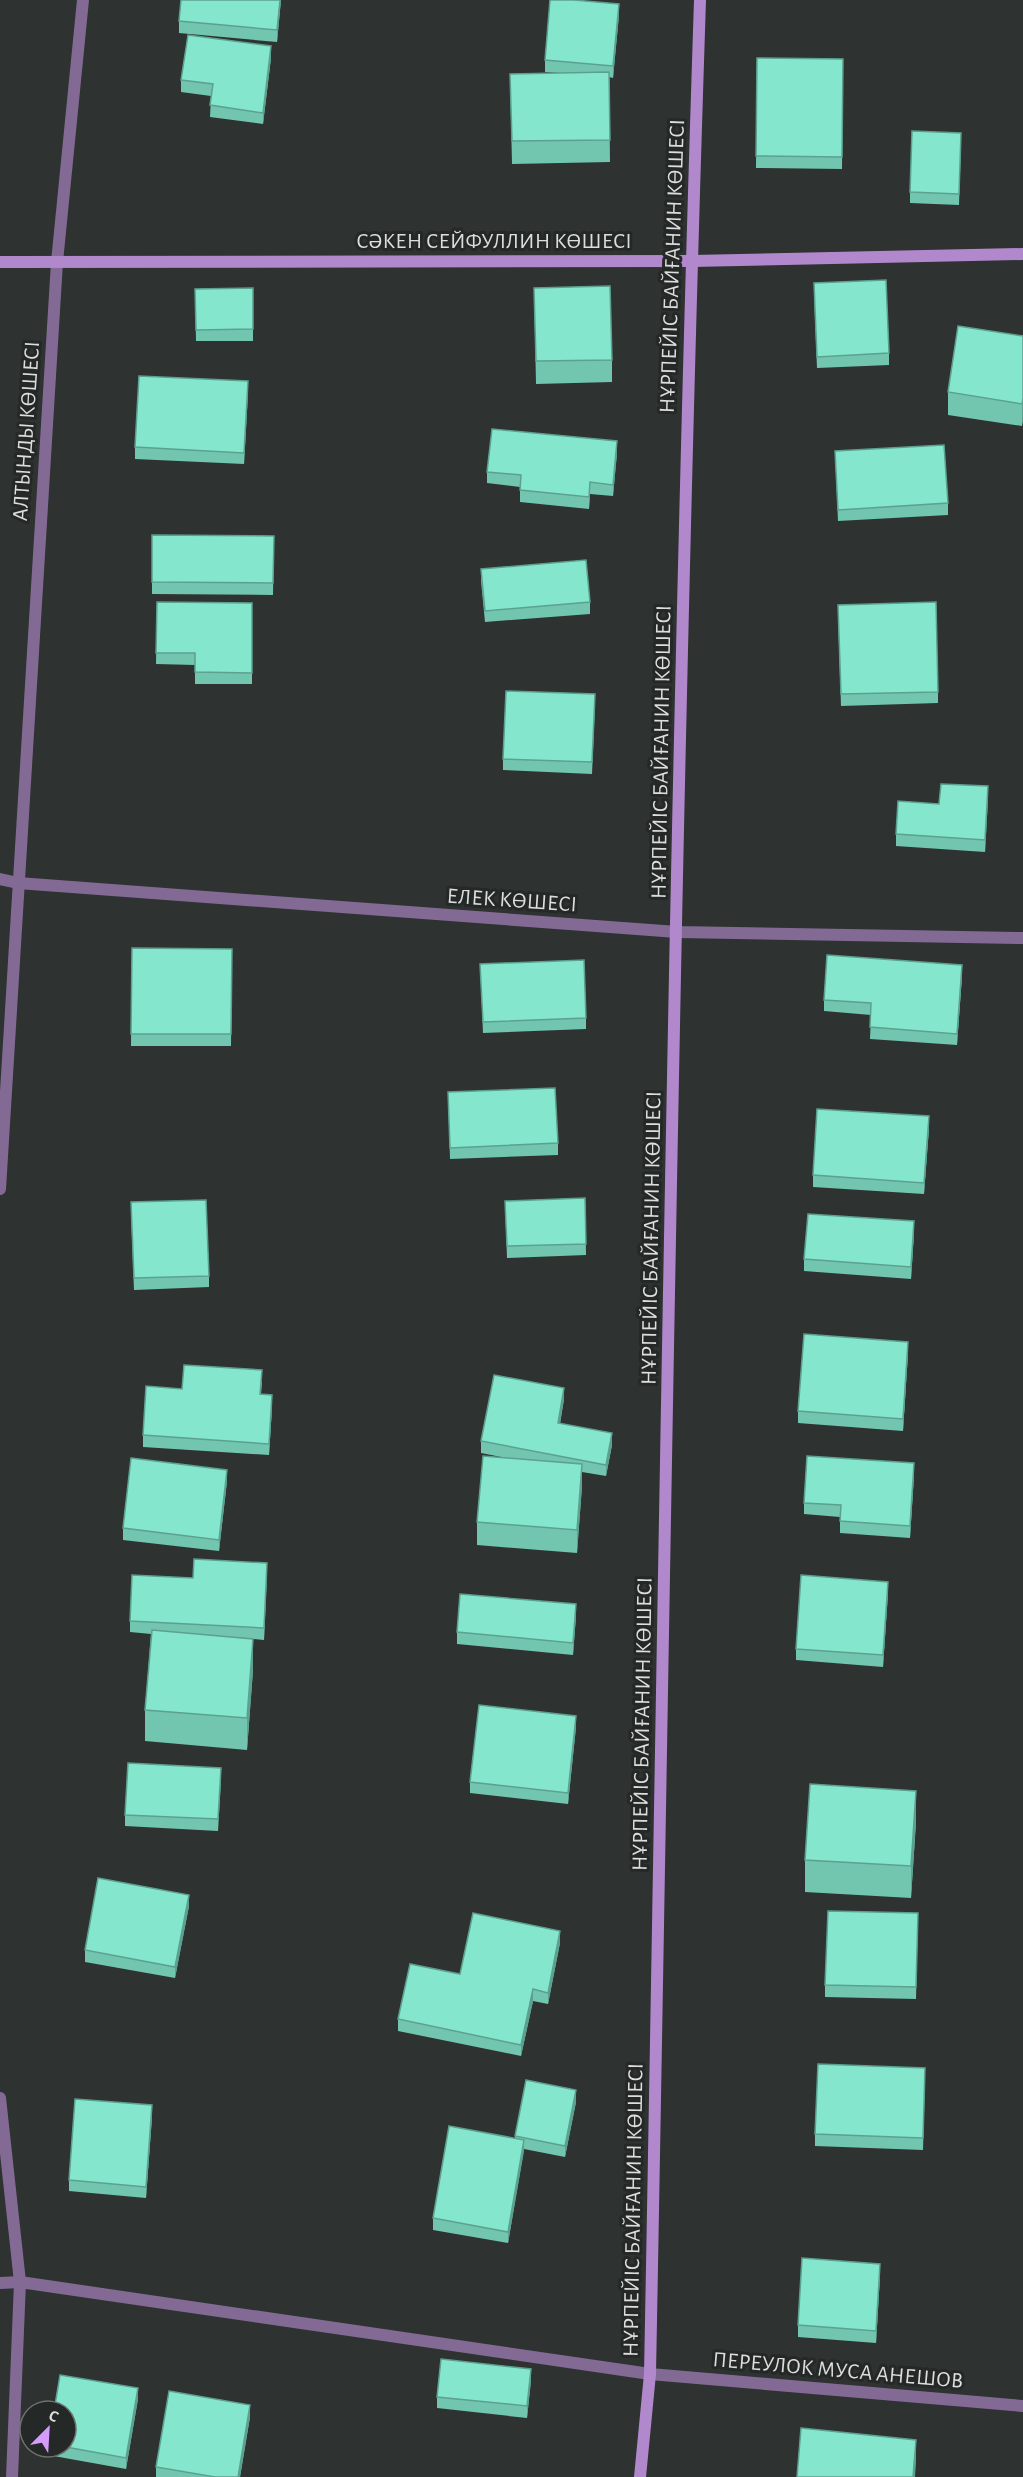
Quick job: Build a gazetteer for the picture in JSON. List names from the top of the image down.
{
  "streets": {
    "street": [
      "СӘКЕН СЕЙФУЛЛИН КӨШЕСІ",
      "НҰРПЕЙІС БАЙҒАНИН КӨШЕСІ",
      "АЛТЫНДЫ КӨШЕСІ",
      "ЕЛЕК КӨШЕСІ",
      "ПЕРЕУЛОК МУСА АНЕШОВ"
    ]
  },
  "crossings": [
    ["СӘКЕН СЕЙФУЛЛИН КӨШЕСІ", "НҰРПЕЙІС БАЙҒАНИН КӨШЕСІ"],
    ["СӘКЕН СЕЙФУЛЛИН КӨШЕСІ", "АЛТЫНДЫ КӨШЕСІ"],
    ["НҰРПЕЙІС БАЙҒАНИН КӨШЕСІ", "ЕЛЕК КӨШЕСІ"],
    ["НҰРПЕЙІС БАЙҒАНИН КӨШЕСІ", "ПЕРЕУЛОК МУСА АНЕШОВ"],
    ["АЛТЫНДЫ КӨШЕСІ", "ЕЛЕК КӨШЕСІ"]
  ],
  "north": "top right"
}
